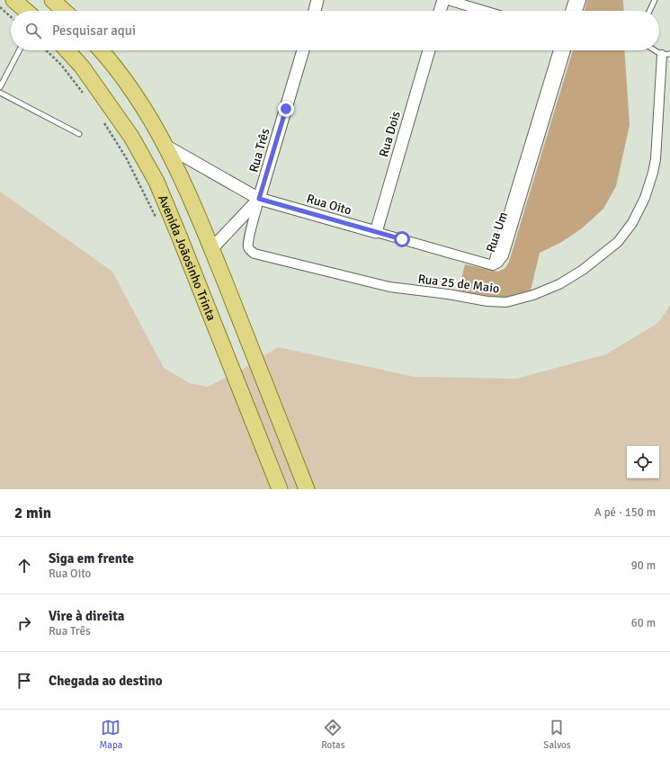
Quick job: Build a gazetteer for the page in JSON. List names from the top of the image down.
{
  "streets": {
    "main road": ["Avenida Joãosinho Trinta"],
    "street": [
      "Rua Dois",
      "Rua Três",
      "Rua Oito",
      "Rua Um",
      "Rua 25 de Maio"
    ]
  },
  "crossings": [
    ["Rua Dois", "Rua Oito"],
    ["Rua Três", "Rua Oito"],
    ["Rua Três", "Avenida Joãosinho Trinta"],
    ["Rua Três", "Rua 25 de Maio"],
    ["Rua Oito", "Rua Um"],
    ["Rua Oito", "Avenida Joãosinho Trinta"],
    ["Rua Oito", "Rua 25 de Maio"]
  ],
  "page": {
    "search": "Pesquisar aqui",
    "heading": ["2 min", "A pé · 150 m"],
    "list": [
      ["Siga em frente", "Rua Oito", "90 m"],
      ["Vire à direita", "Rua Três", "60 m"],
      "Chegada ao destino"
    ],
    "nav": ["Mapa", "Rotas", "Salvos"]
  }
}
